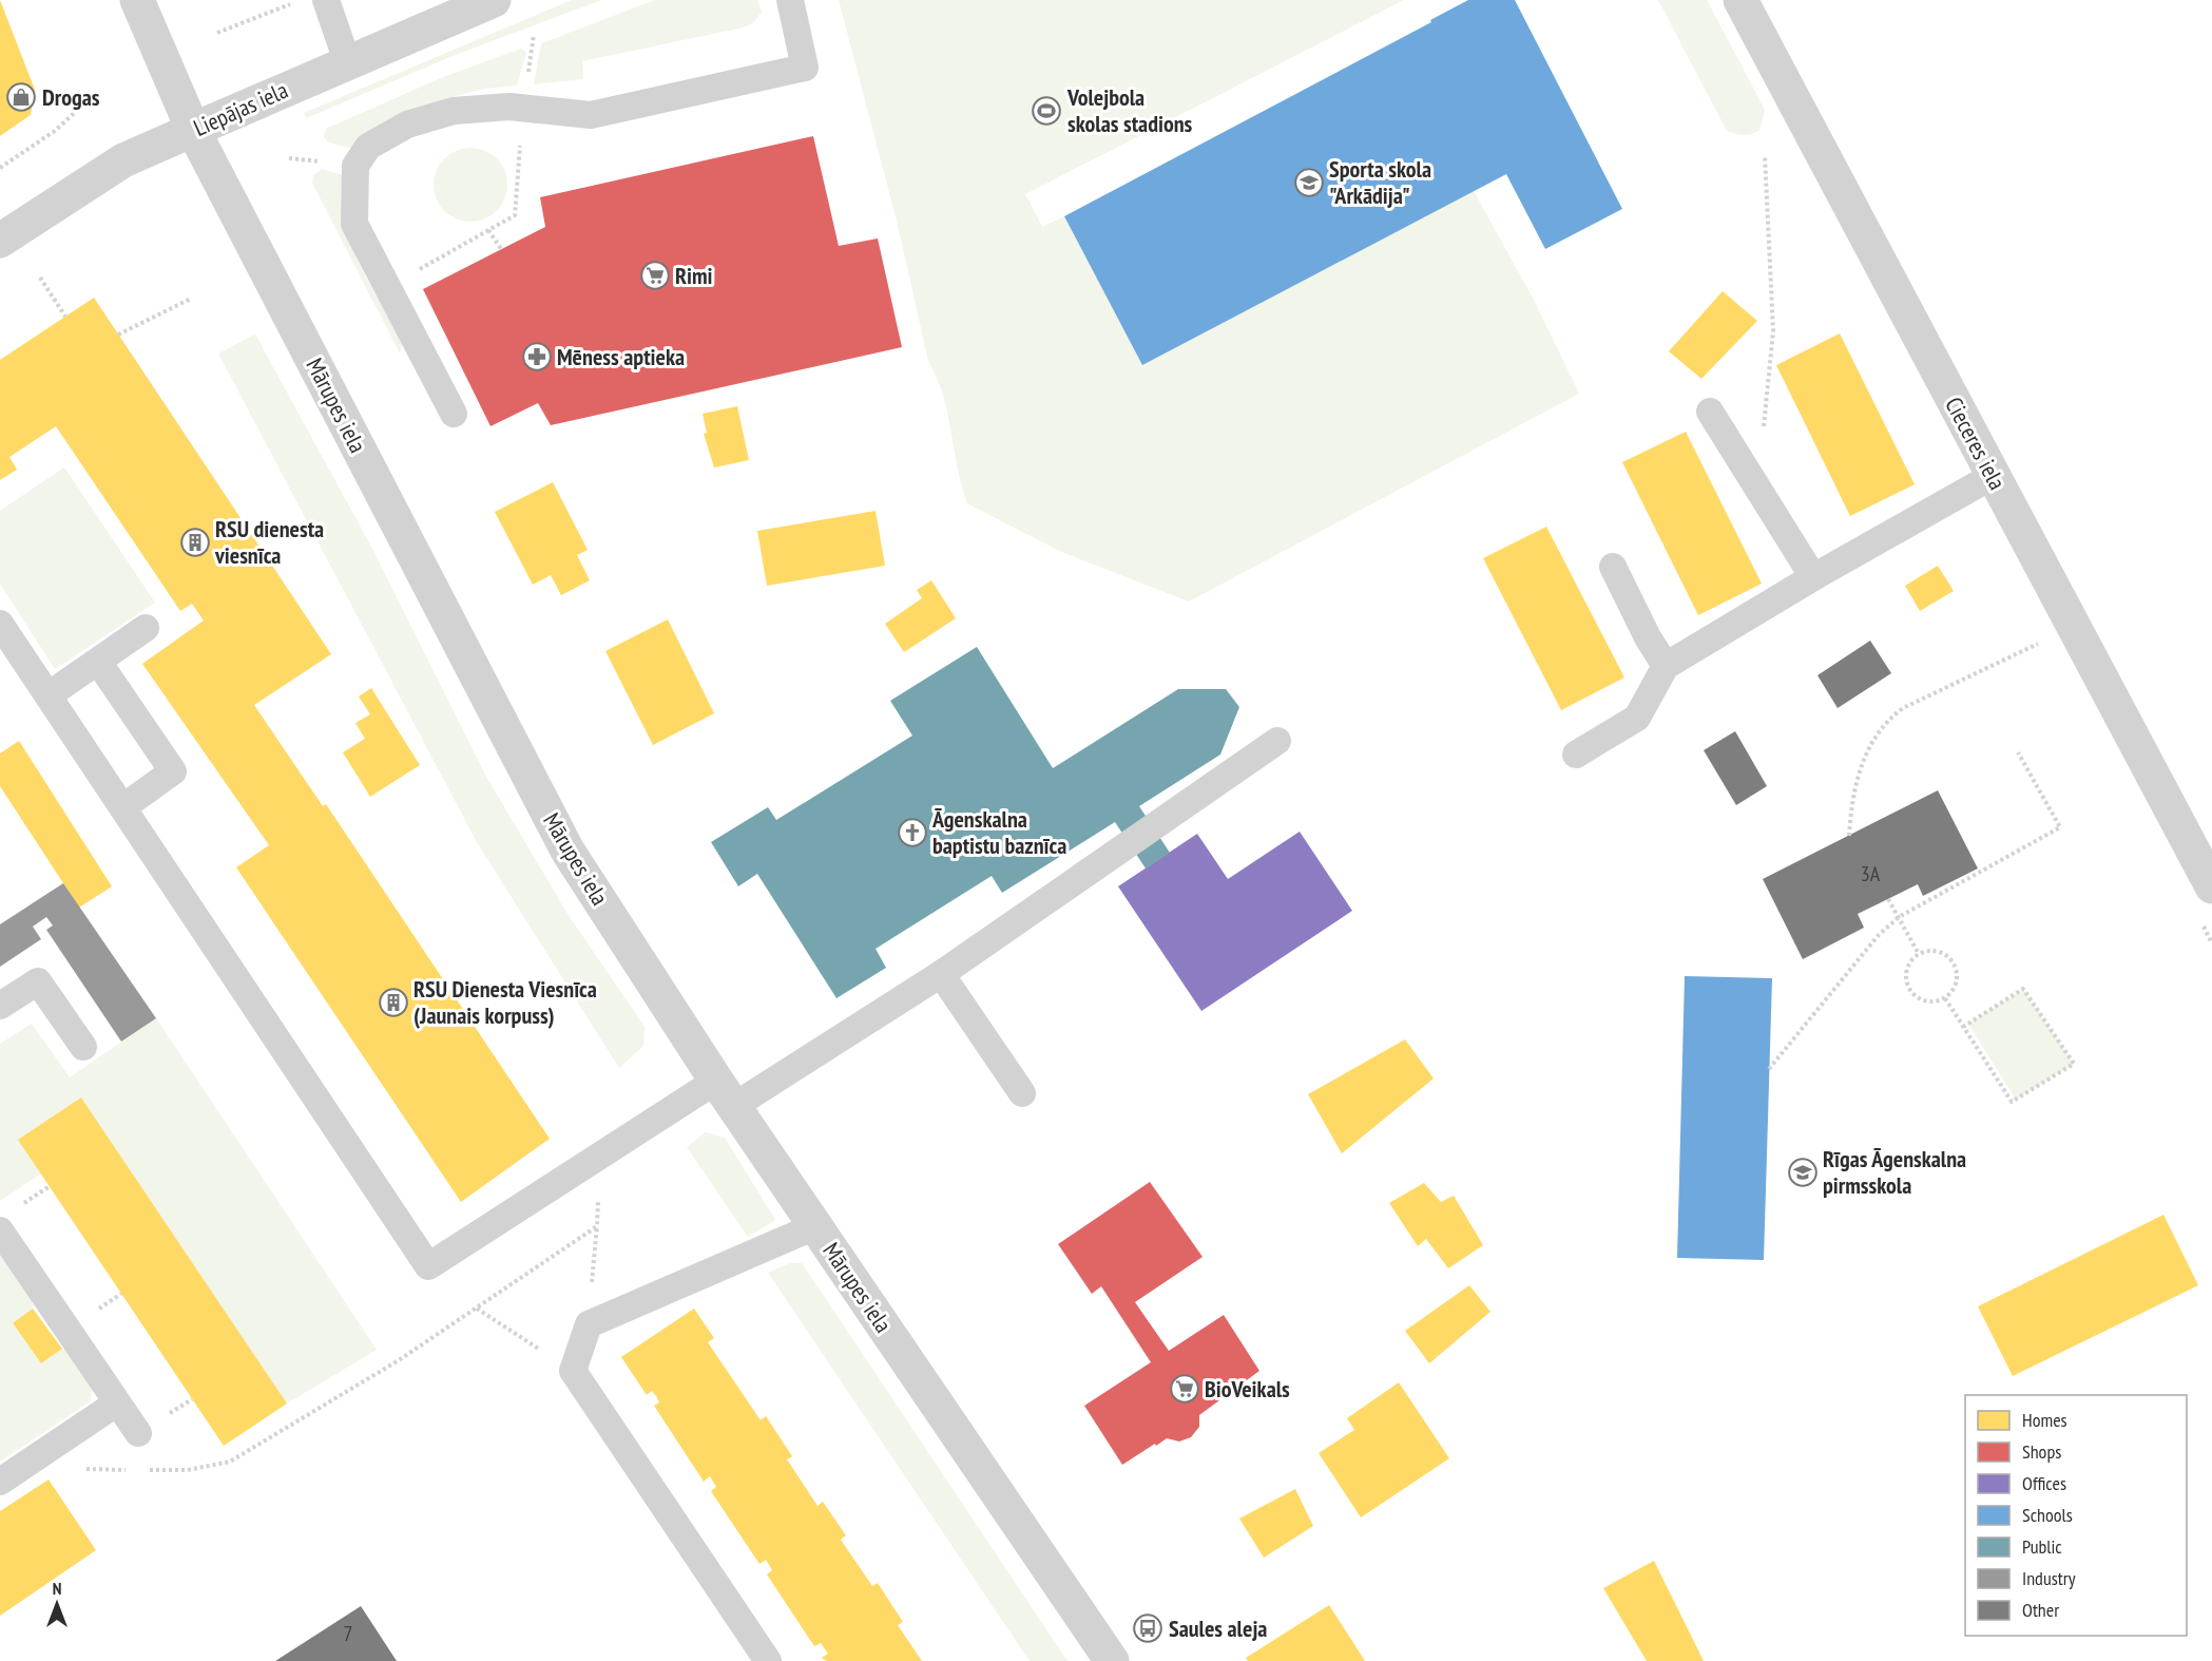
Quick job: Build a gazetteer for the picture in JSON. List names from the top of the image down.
{
  "streets": {
    "street": ["Liepājas iela", "Mārupes iela", "Cieceres iela"]
  },
  "crossings": [
    ["Liepājas iela", "Mārupes iela"]
  ],
  "places": {
    "shop": ["Drogas"],
    "sports": ["Volejbola skolas stadions"],
    "school or university": ["Sporta skola \"Arkādija\"", "Rīgas Āgenskalna pirmsskola"],
    "supermarket": ["Rimi", "BioVeikals"],
    "pharmacy": ["Mēness aptieka"],
    "building": ["RSU dienesta viesnīca", "RSU Dienesta Viesnīca (Jaunais korpuss)"],
    "church": ["Āgenskalna baptistu baznīca"],
    "bus stop": ["Saules aleja"]
  },
  "house_numbers": ["3A", "7"],
  "legend": [
    "Homes",
    "Shops",
    "Offices",
    "Schools",
    "Public",
    "Industry",
    "Other"
  ],
  "north": "top"
}
